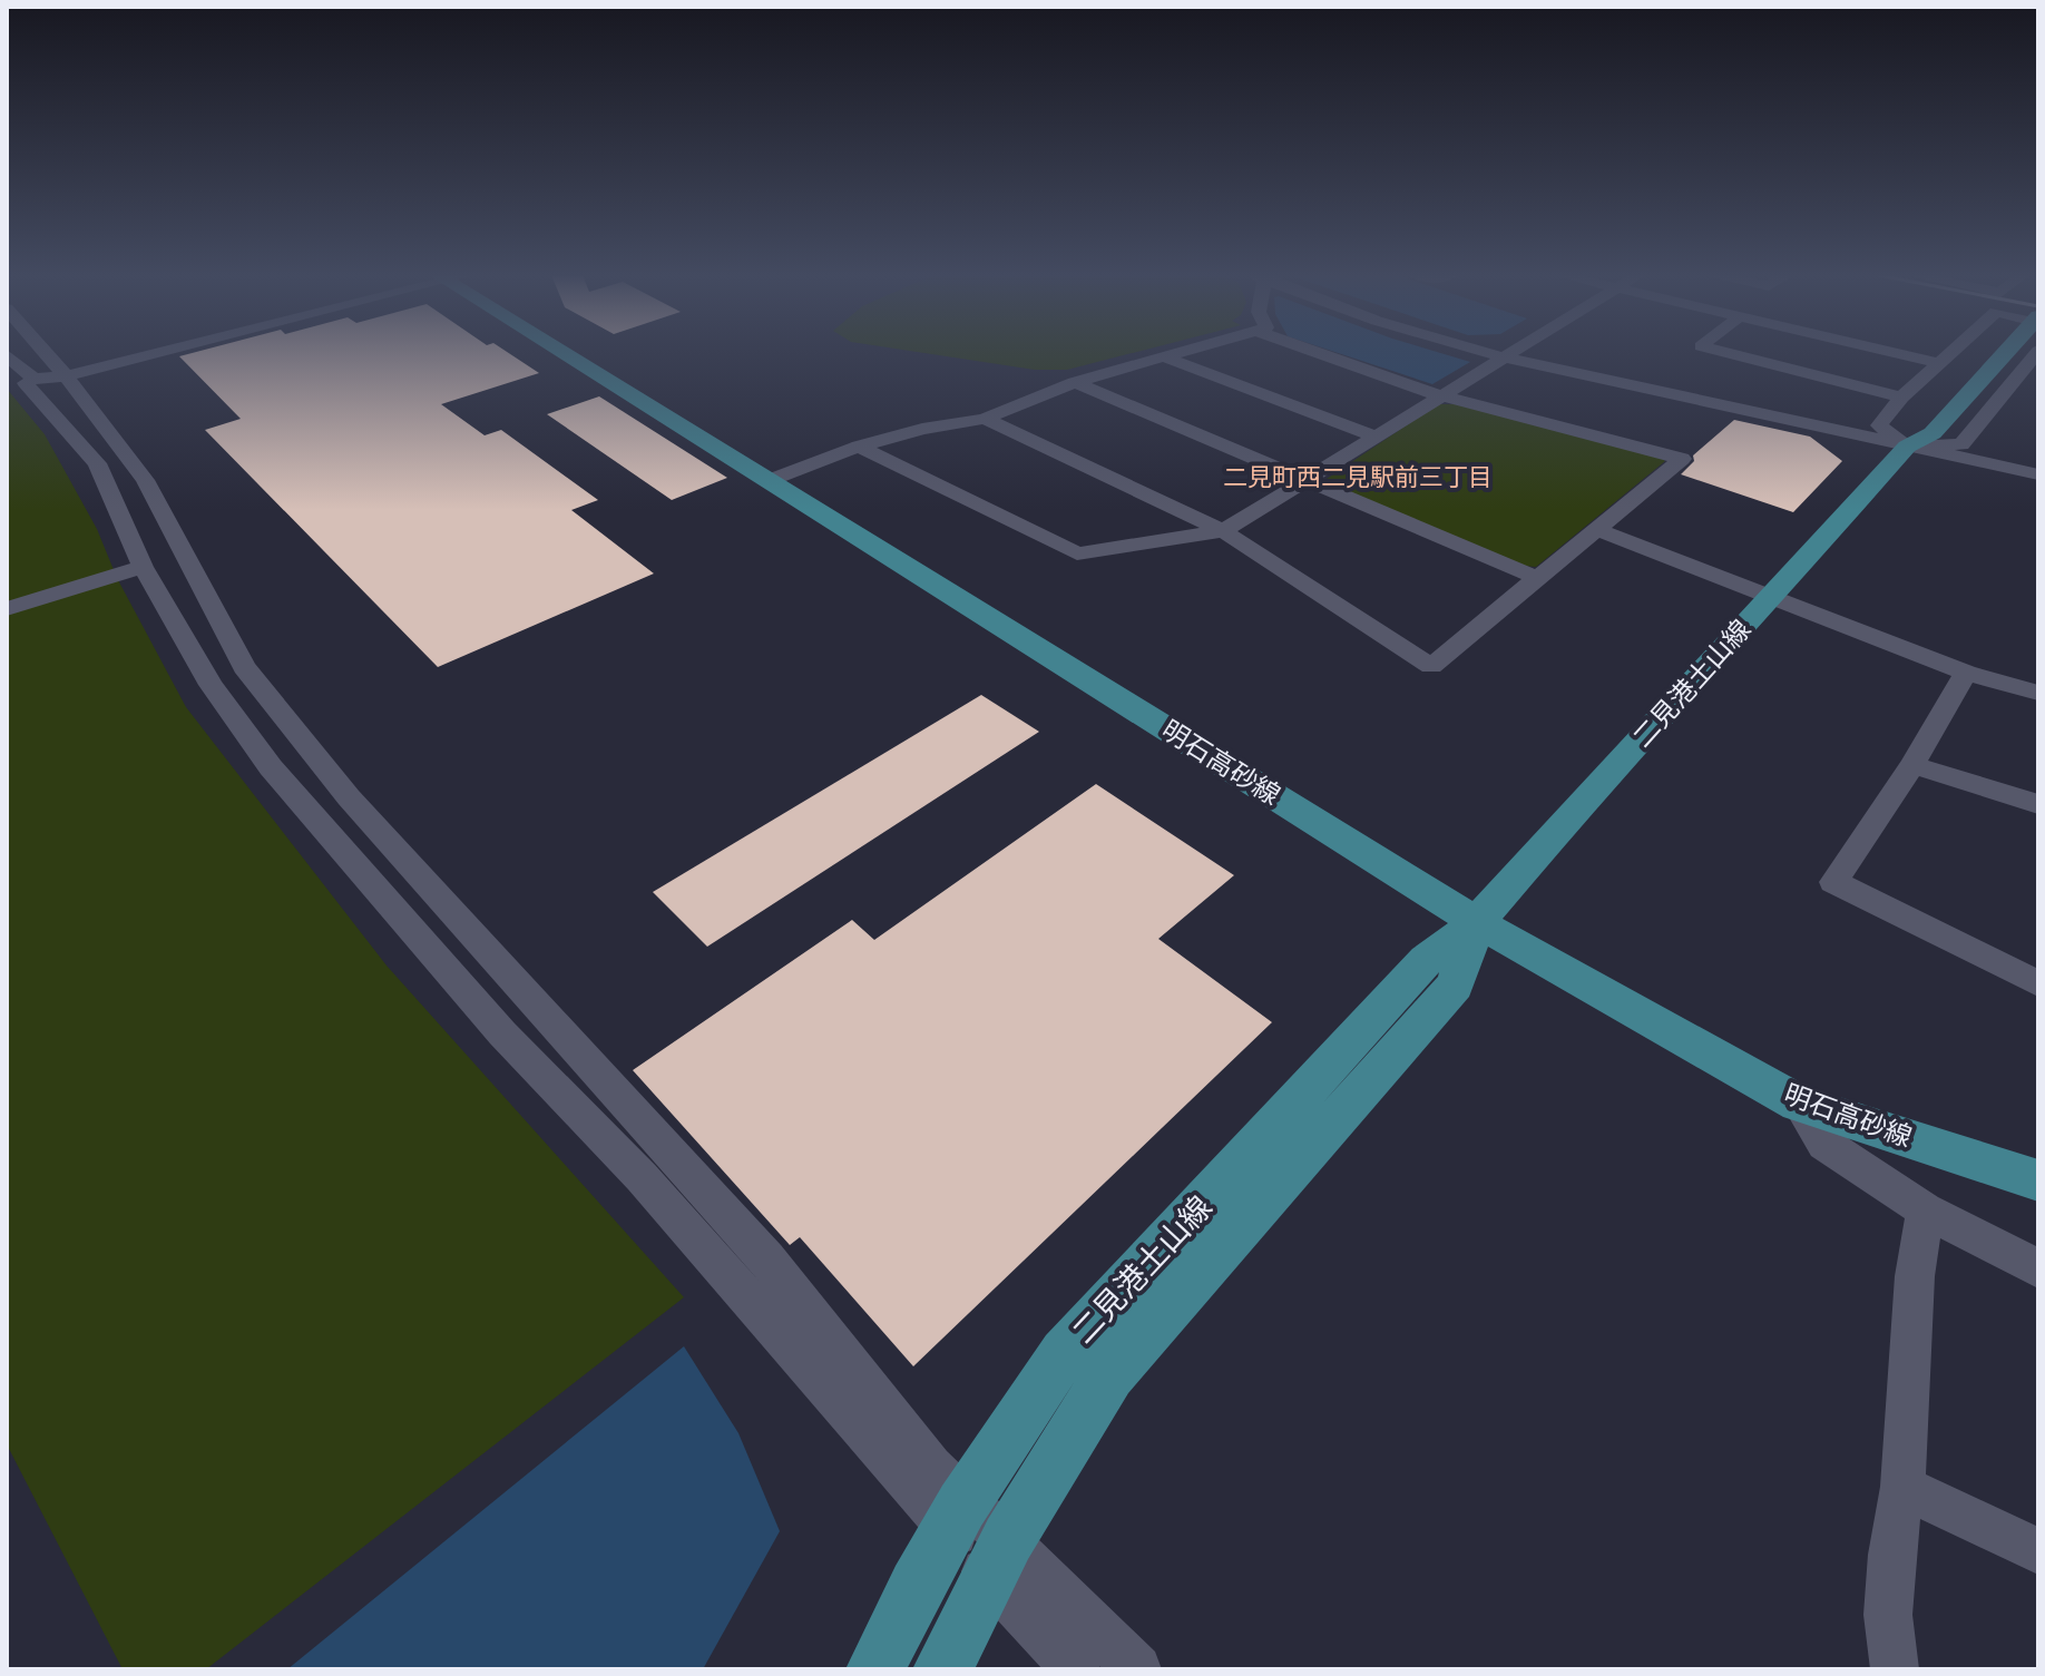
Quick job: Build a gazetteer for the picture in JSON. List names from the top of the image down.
{
  "streets": {
    "main road": ["二見港土山線", "明石高砂線"]
  },
  "crossings": [
    ["二見港土山線", "明石高砂線"]
  ],
  "districts": ["二見町西二見駅前三丁目"]
}
